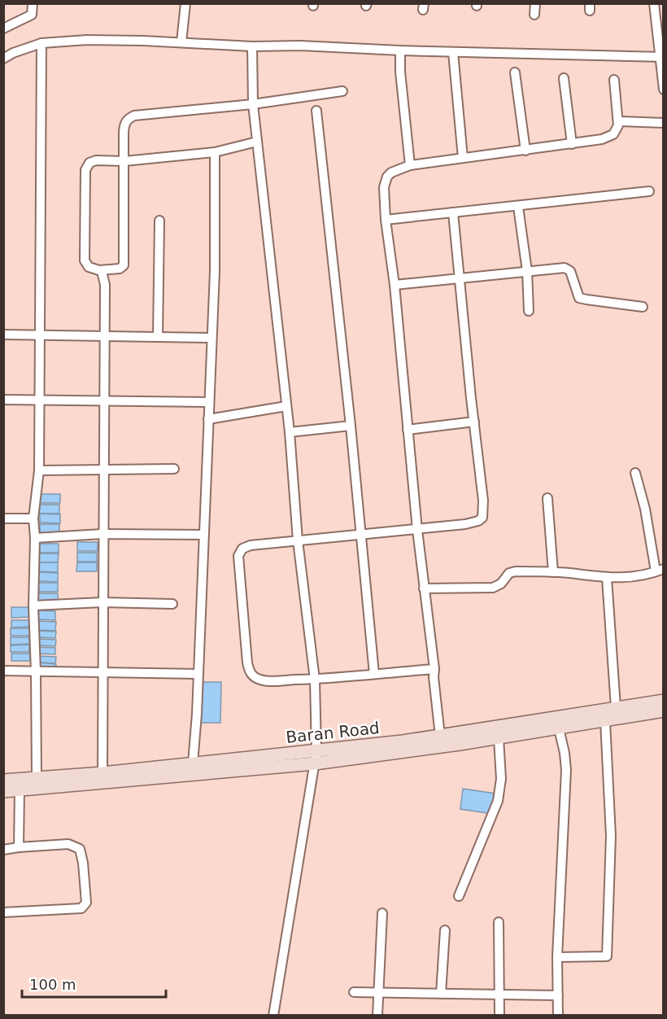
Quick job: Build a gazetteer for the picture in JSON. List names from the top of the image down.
{
  "streets": {
    "main road": ["Baran Road"]
  },
  "scale_bar": "100 m"
}
